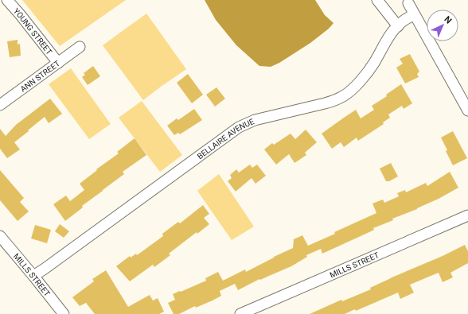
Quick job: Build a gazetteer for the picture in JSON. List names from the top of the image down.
{
  "streets": {
    "street": [
      "YOUNG STREET",
      "ANN STREET",
      "BELLAIRE AVENUE",
      "MILLS STREET"
    ]
  },
  "crossings": [
    ["YOUNG STREET", "ANN STREET"],
    ["BELLAIRE AVENUE", "MILLS STREET"]
  ],
  "north": "top right"
}
